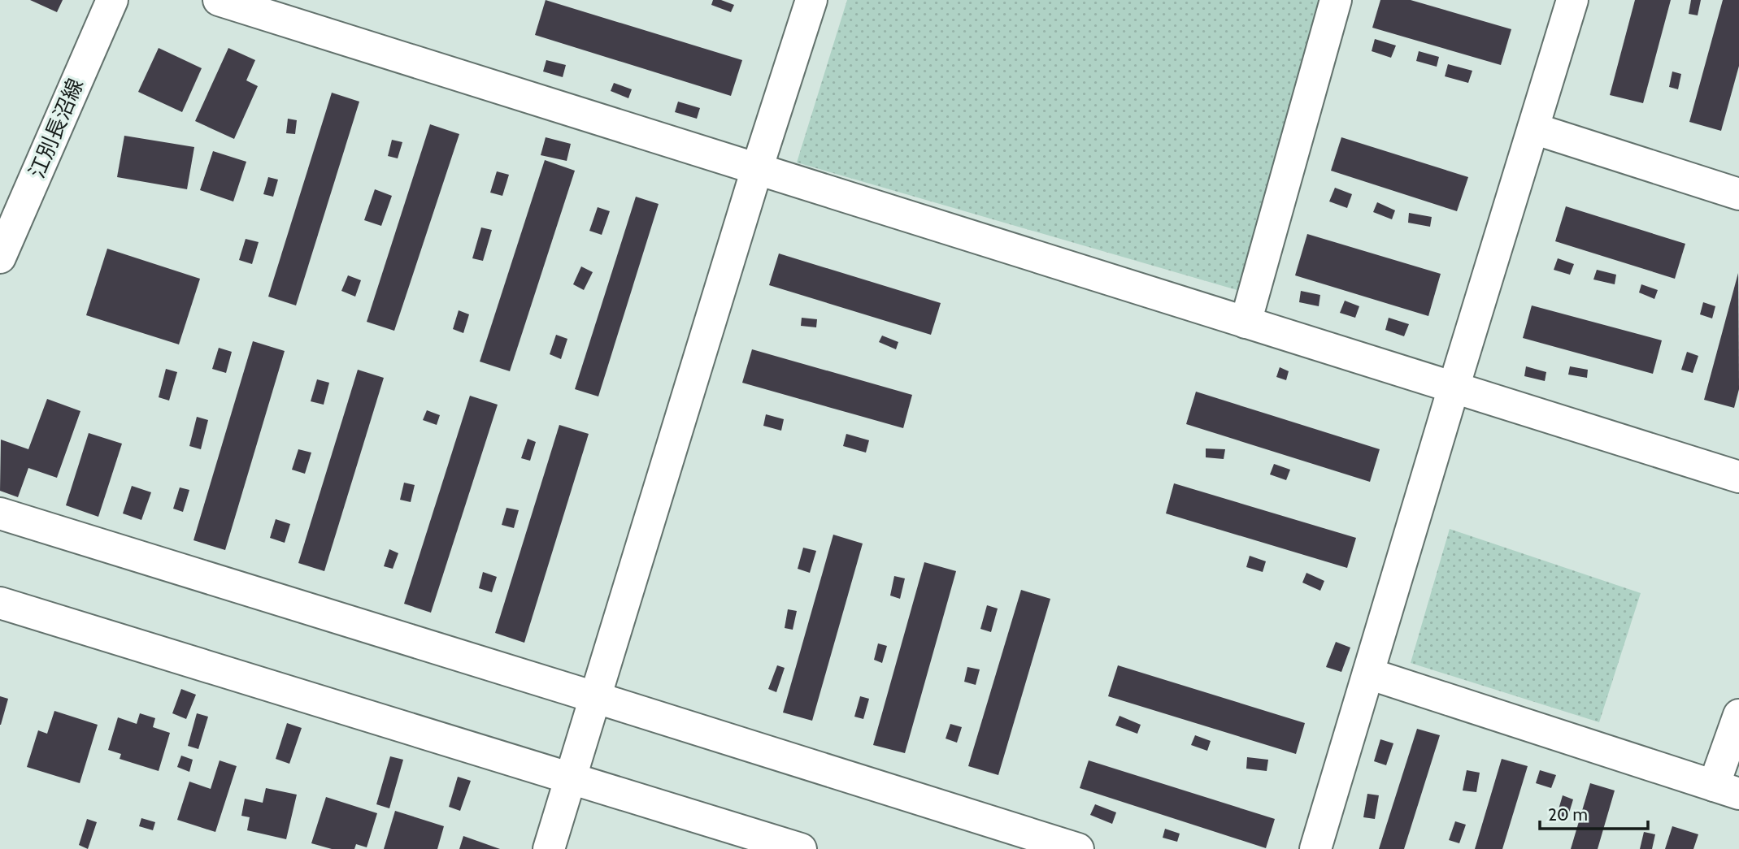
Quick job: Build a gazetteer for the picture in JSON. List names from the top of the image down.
{
  "streets": {
    "street": ["江別長沼線"]
  },
  "scale_bar": "20 m"
}
